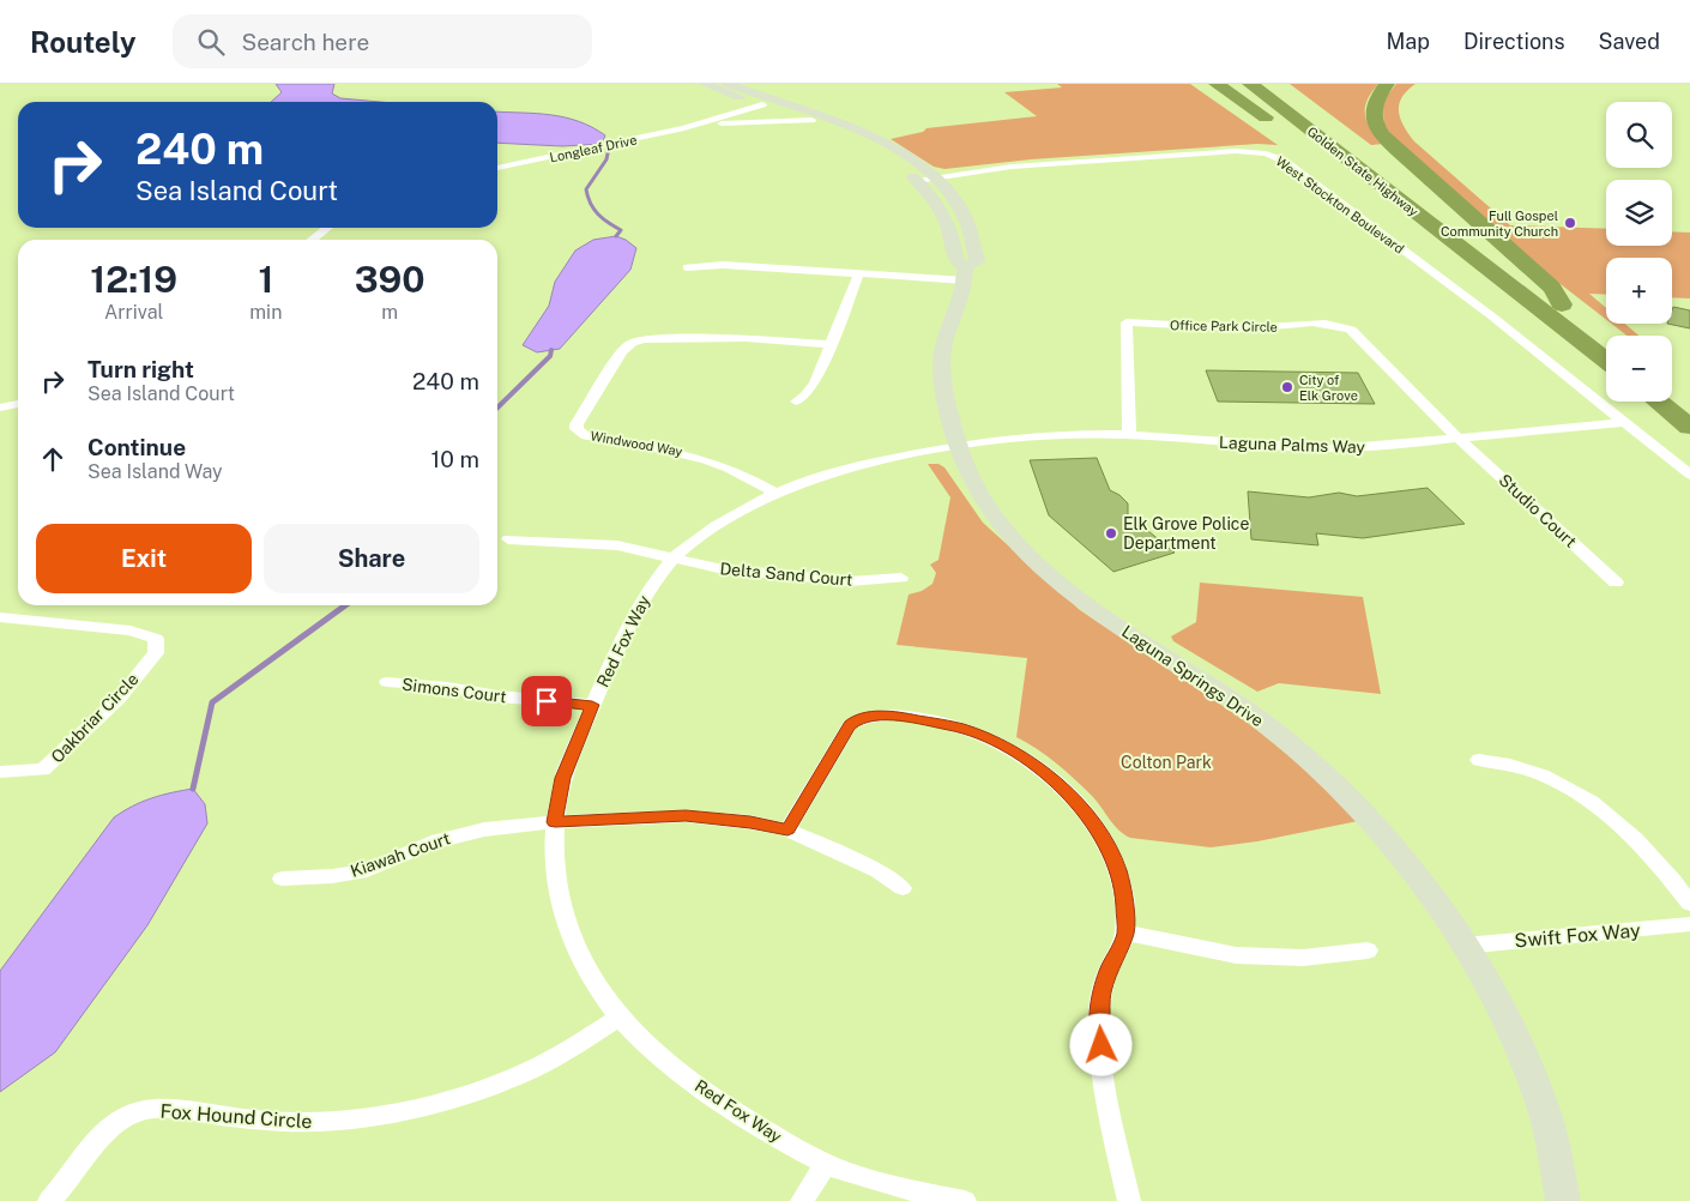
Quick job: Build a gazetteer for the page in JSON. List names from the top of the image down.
{
  "streets": {
    "highway": ["Golden State Highway"],
    "street": [
      "Longleaf Drive",
      "West Stockton Boulevard",
      "Office Park Circle",
      "Windwood Way",
      "Laguna Palms Way",
      "Studio Court",
      "Delta Sand Court",
      "Red Fox Way",
      "Laguna Springs Drive",
      "Simons Court",
      "Oakbriar Circle",
      "Kiawah Court",
      "Swift Fox Way",
      "Fox Hound Circle"
    ]
  },
  "crossings": [
    ["Longleaf Drive", "Laguna Springs Drive"],
    ["West Stockton Boulevard", "Laguna Palms Way"],
    ["West Stockton Boulevard", "Laguna Springs Drive"],
    ["Office Park Circle", "Laguna Palms Way"],
    ["Office Park Circle", "Studio Court"],
    ["Windwood Way", "Red Fox Way"],
    ["Laguna Palms Way", "Studio Court"],
    ["Laguna Palms Way", "Red Fox Way"],
    ["Laguna Palms Way", "Laguna Springs Drive"],
    ["Delta Sand Court", "Red Fox Way"],
    ["Red Fox Way", "Laguna Springs Drive"],
    ["Red Fox Way", "Simons Court"],
    ["Red Fox Way", "Kiawah Court"],
    ["Red Fox Way", "Fox Hound Circle"],
    ["Laguna Springs Drive", "Swift Fox Way"]
  ],
  "parks": ["Colton Park"],
  "places": ["Full Gospel Community Church", "City of Elk Grove", "Elk Grove Police Department"],
  "page": {
    "header": "Routely",
    "search": "Search here",
    "nav": ["Map", "Directions", "Saved"],
    "map_buttons": ["+", "−"],
    "turn": ["240 m", "Sea Island Court"],
    "eta": [
      "12:19",
      "Arrival",
      "1",
      "min",
      "390",
      "m"
    ],
    "list": [
      {
        "name": "Turn right",
        "note": "Sea Island Court",
        "value": "240 m"
      },
      {
        "name": "Continue",
        "note": "Sea Island Way",
        "value": "10 m"
      }
    ],
    "buttons": ["Exit", "Share"]
  }
}
